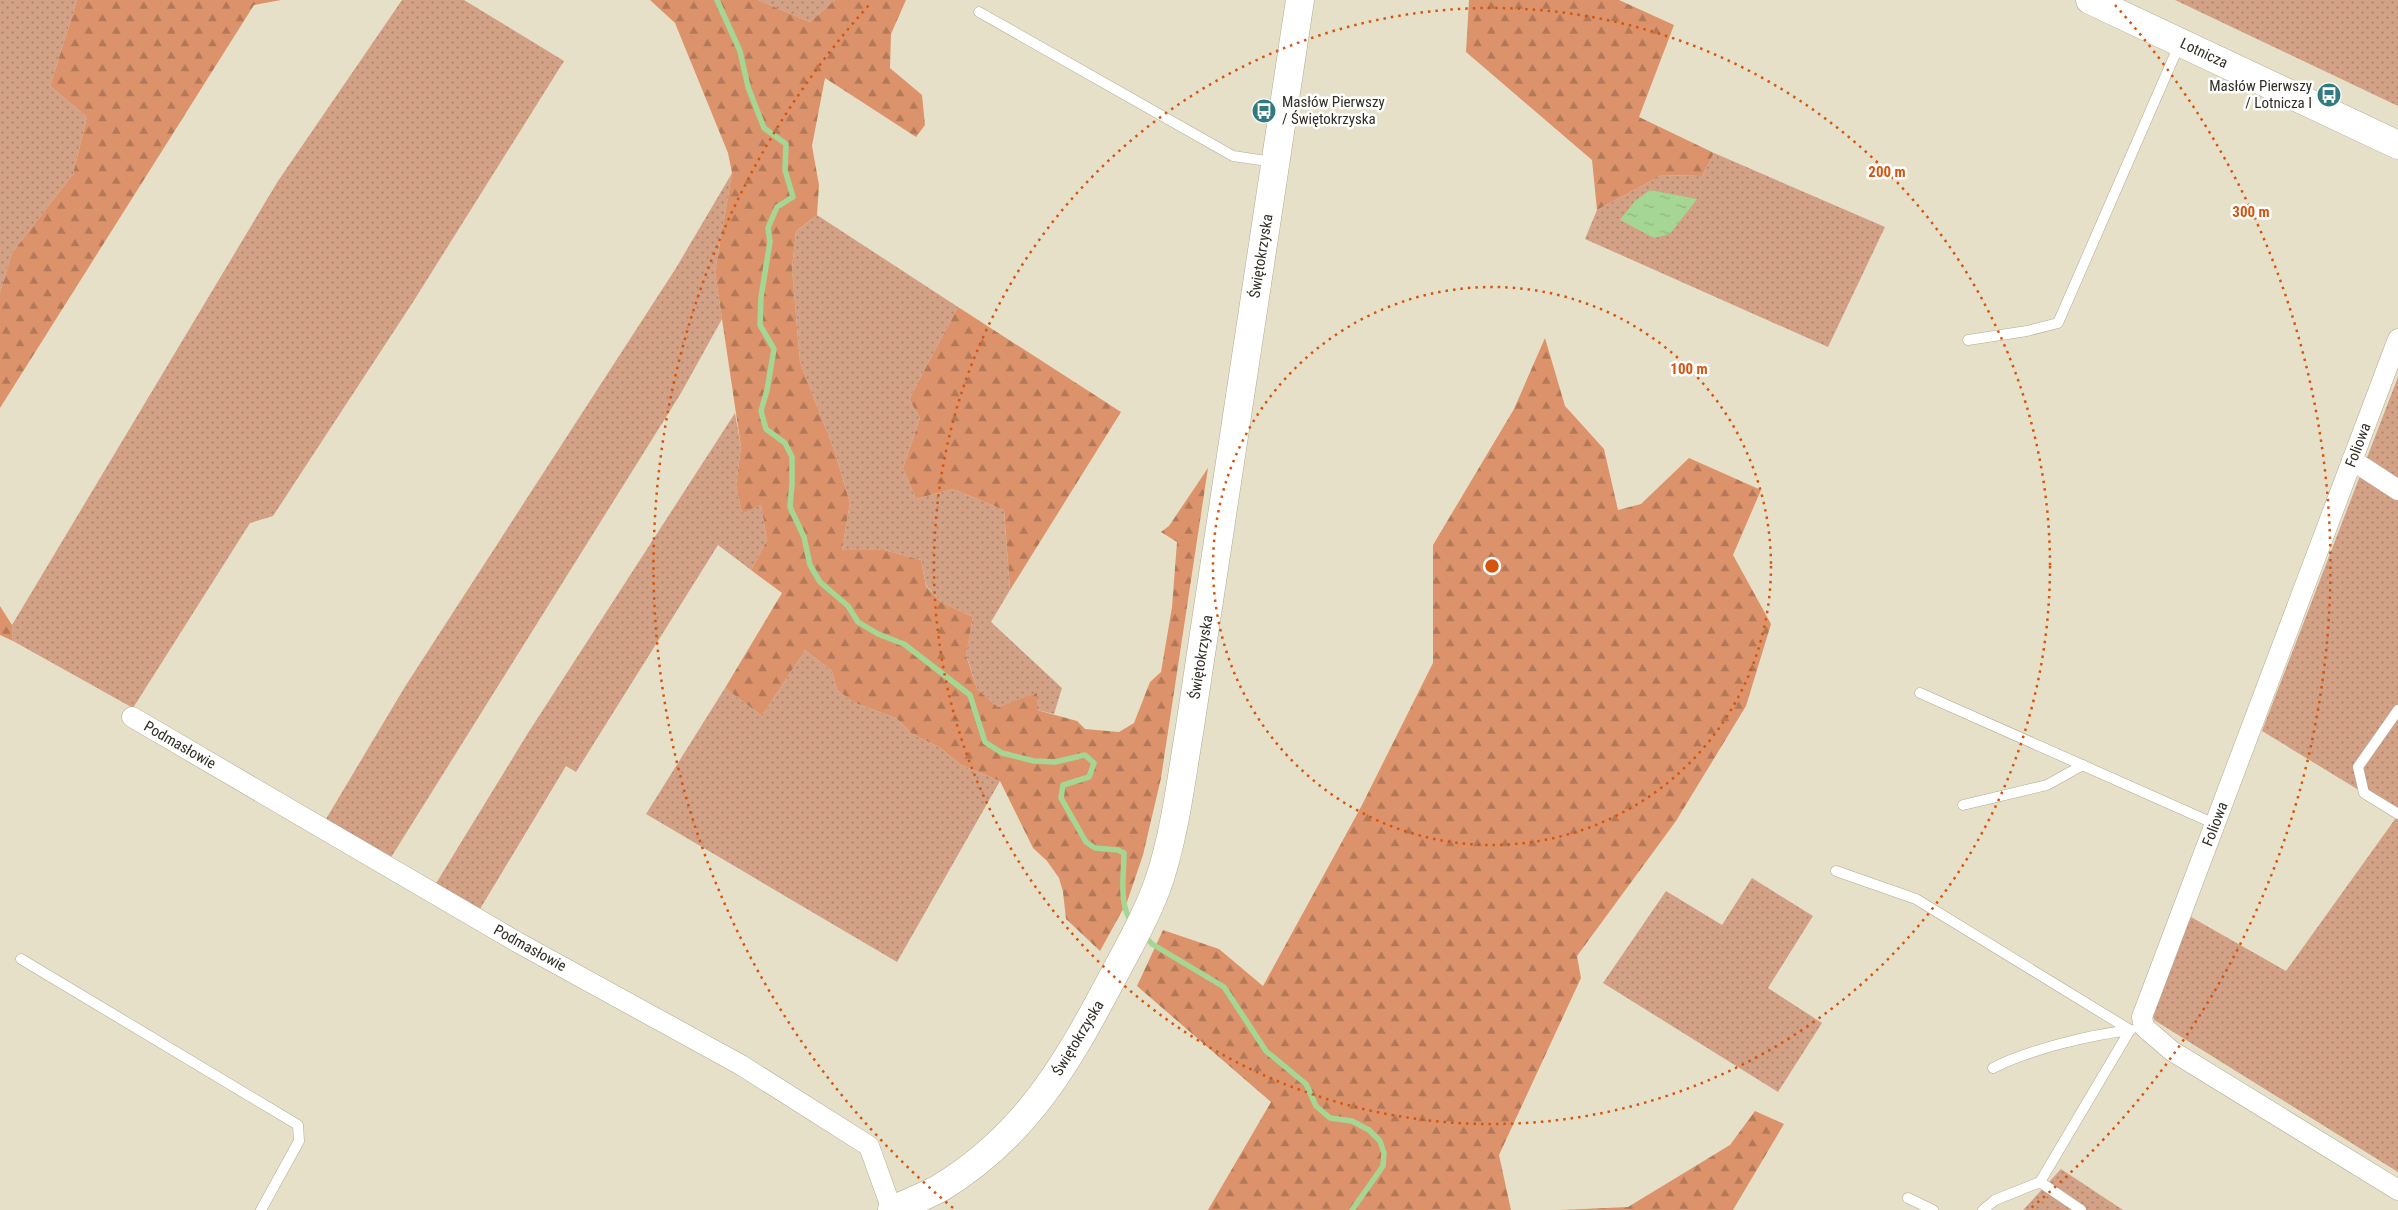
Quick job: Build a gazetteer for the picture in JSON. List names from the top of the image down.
{
  "streets": {
    "street": [
      "Lotnicza",
      "Świętokrzyska",
      "Foliowa",
      "Podmasłowie"
    ]
  },
  "crossings": [
    ["Świętokrzyska", "Podmasłowie"]
  ],
  "places": {
    "bus stop": ["Masłów Pierwszy / Lotnicza I", "Masłów Pierwszy / Świętokrzyska"]
  },
  "rings": ["200 m", "300 m", "100 m"]
}
